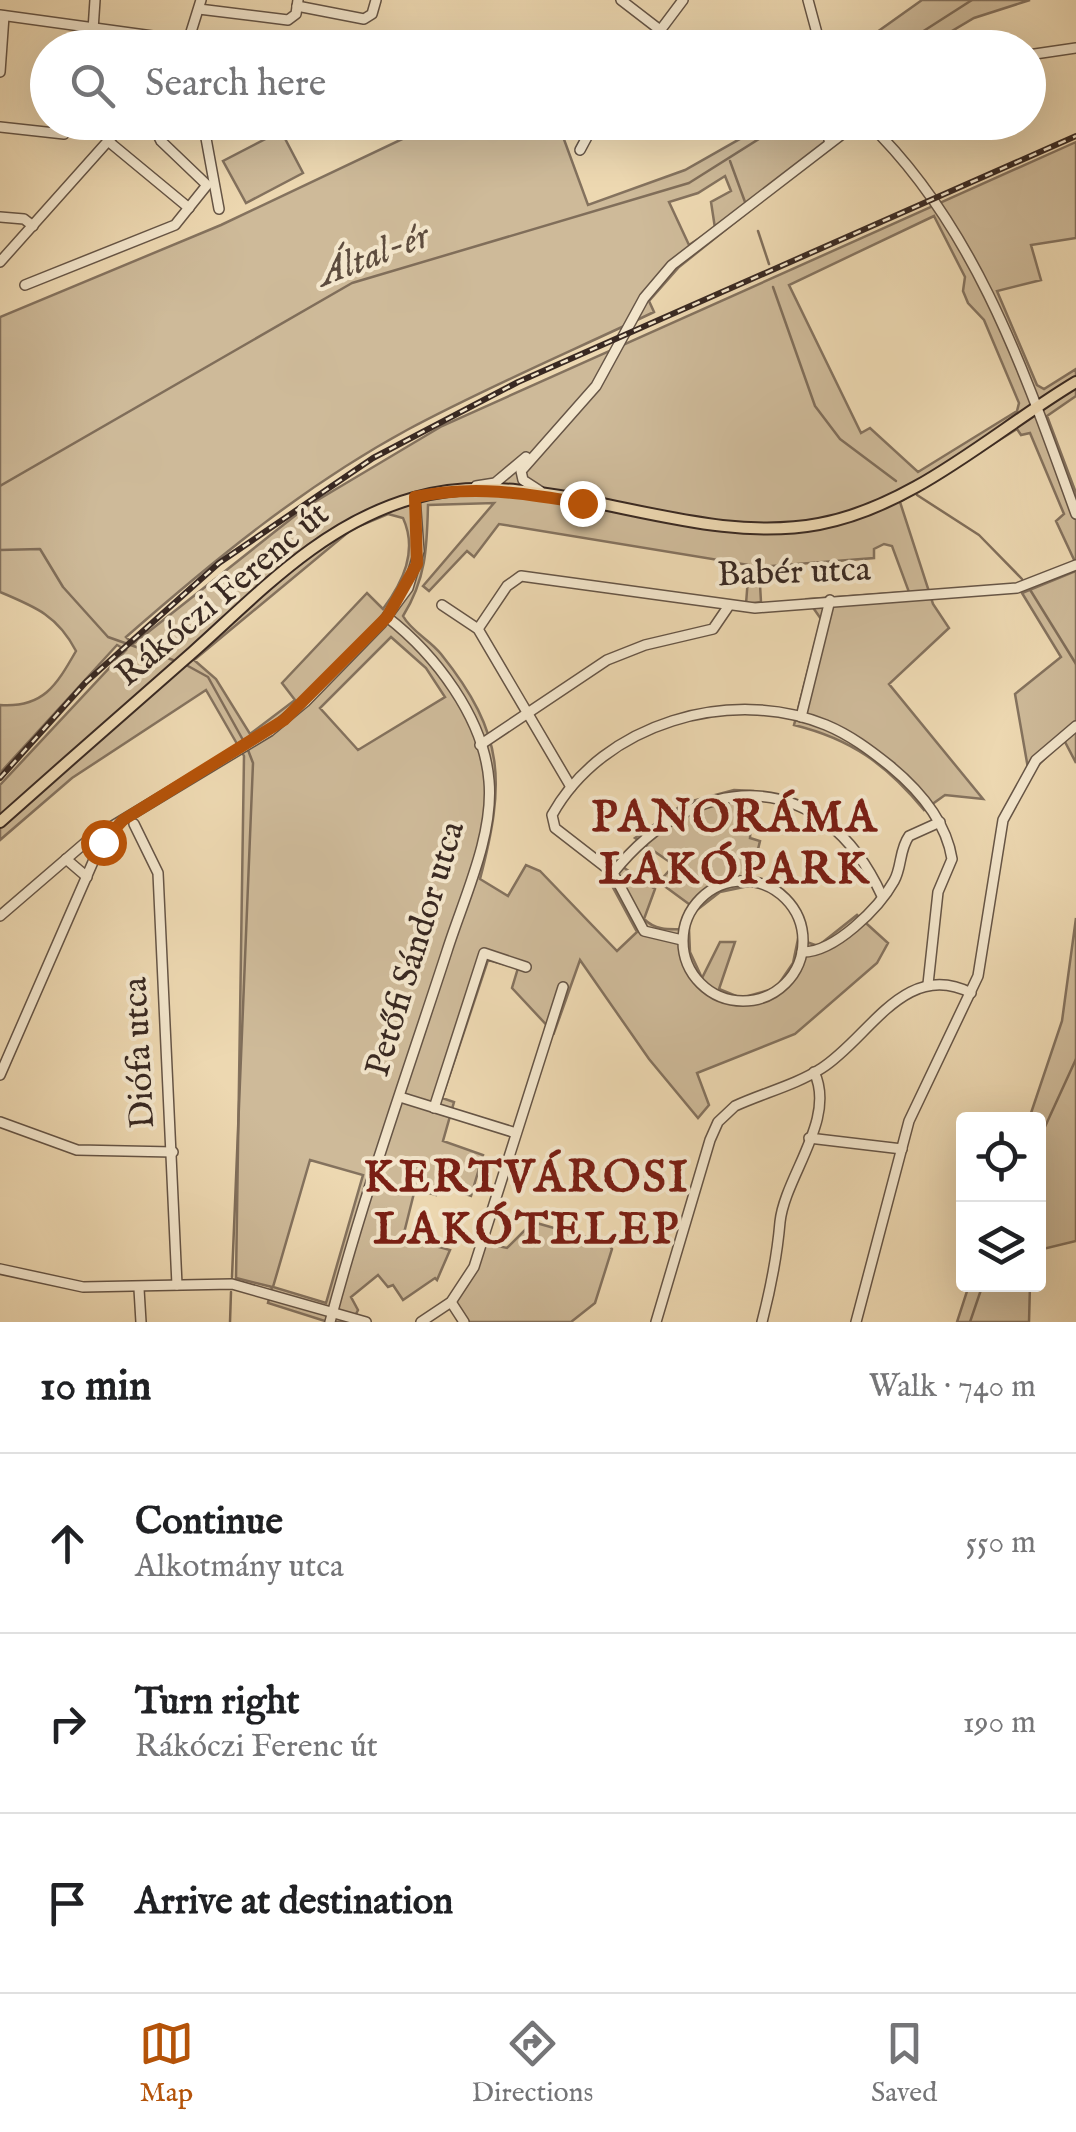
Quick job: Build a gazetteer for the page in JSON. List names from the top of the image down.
{
  "streets": {
    "main road": ["Rákóczi Ferenc út"],
    "street": ["Babér utca", "Petőfi Sándor utca", "Diófa utca"]
  },
  "districts": ["PANORÁMA LAKÓPARK", "KERTVÁROSI LAKÓTELEP"],
  "water": ["Által-ér"],
  "page": {
    "search": "Search here",
    "heading": ["10 min", "Walk · 740 m"],
    "list": [
      ["Continue", "Alkotmány utca", "550 m"],
      ["Turn right", "Rákóczi Ferenc út", "190 m"],
      "Arrive at destination"
    ],
    "nav": ["Map", "Directions", "Saved"]
  }
}
